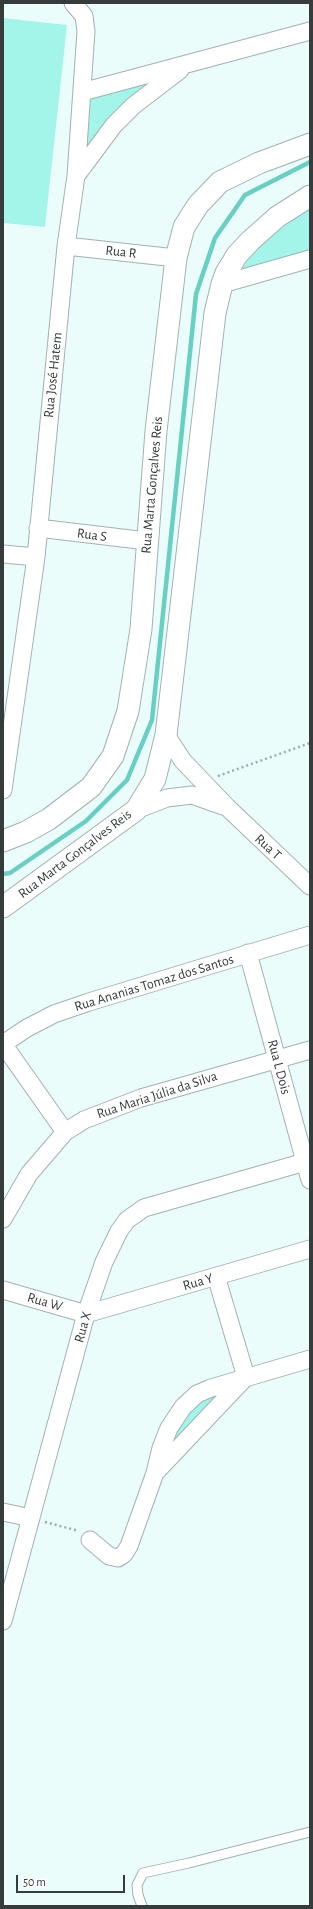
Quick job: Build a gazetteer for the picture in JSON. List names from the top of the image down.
{
  "streets": {
    "street": [
      "Rua R",
      "Rua José Hatem",
      "Rua Marta Gonçalves Reis",
      "Rua S",
      "Rua T",
      "Rua Ananias Tomaz dos Santos",
      "Rua L Dois",
      "Rua Maria Júlia da Silva",
      "Rua Y",
      "Rua W",
      "Rua X"
    ]
  },
  "crossings": [
    ["Rua R", "Rua José Hatem"],
    ["Rua R", "Rua Marta Gonçalves Reis"],
    ["Rua José Hatem", "Rua S"],
    ["Rua Marta Gonçalves Reis", "Rua S"],
    ["Rua Marta Gonçalves Reis", "Rua T"],
    ["Rua Ananias Tomaz dos Santos", "Rua L Dois"],
    ["Rua L Dois", "Rua Maria Júlia da Silva"],
    ["Rua L Dois", "Rua X"],
    ["Rua Y", "Rua W"],
    ["Rua Y", "Rua X"],
    ["Rua W", "Rua X"]
  ],
  "scale_bar": "50 m"
}
